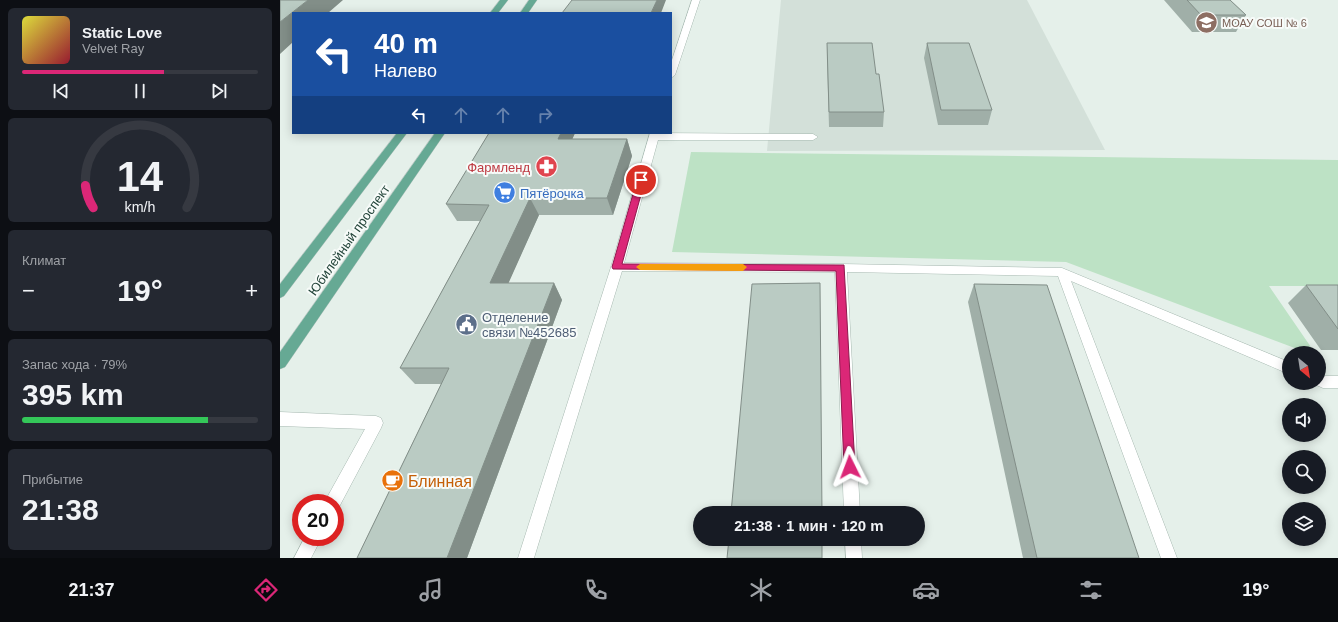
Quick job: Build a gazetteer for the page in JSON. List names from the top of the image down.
{
  "streets": {
    "main road": ["Юбилейный проспект"]
  },
  "places": {
    "school or university": ["МОАУ СОШ № 6"],
    "pharmacy": ["Фармленд"],
    "supermarket": ["Пятёрочка"],
    "public building": ["Отделение связи №452685"],
    "cafe": ["Блинная"]
  },
  "north": "bottom right",
  "page": {
    "turn": ["40 m", "Налево"],
    "song": ["Static Love", "Velvet Ray"],
    "tile": [
      "Климат",
      ["Запас хода · 79%", "395 km"],
      ["Прибытие", "21:38"]
    ],
    "heat": ["−", "19°", "+"],
    "limit": "20",
    "trip": "21:38 · 1 мин · 120 m",
    "tabs": ["21:37", "19°"],
    "gauge": ["14", "km/h"]
  }
}
